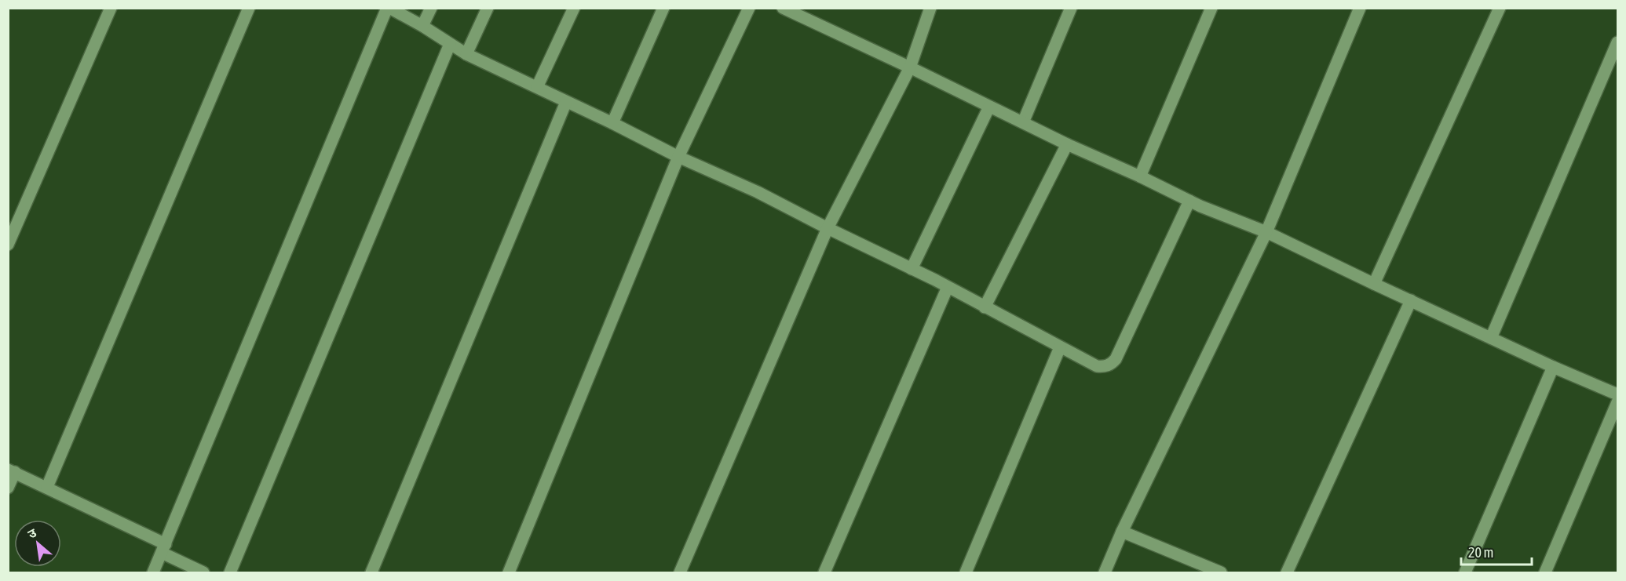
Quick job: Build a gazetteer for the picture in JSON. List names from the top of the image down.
{
  "scale_bar": "20 m",
  "north": "top left"
}
